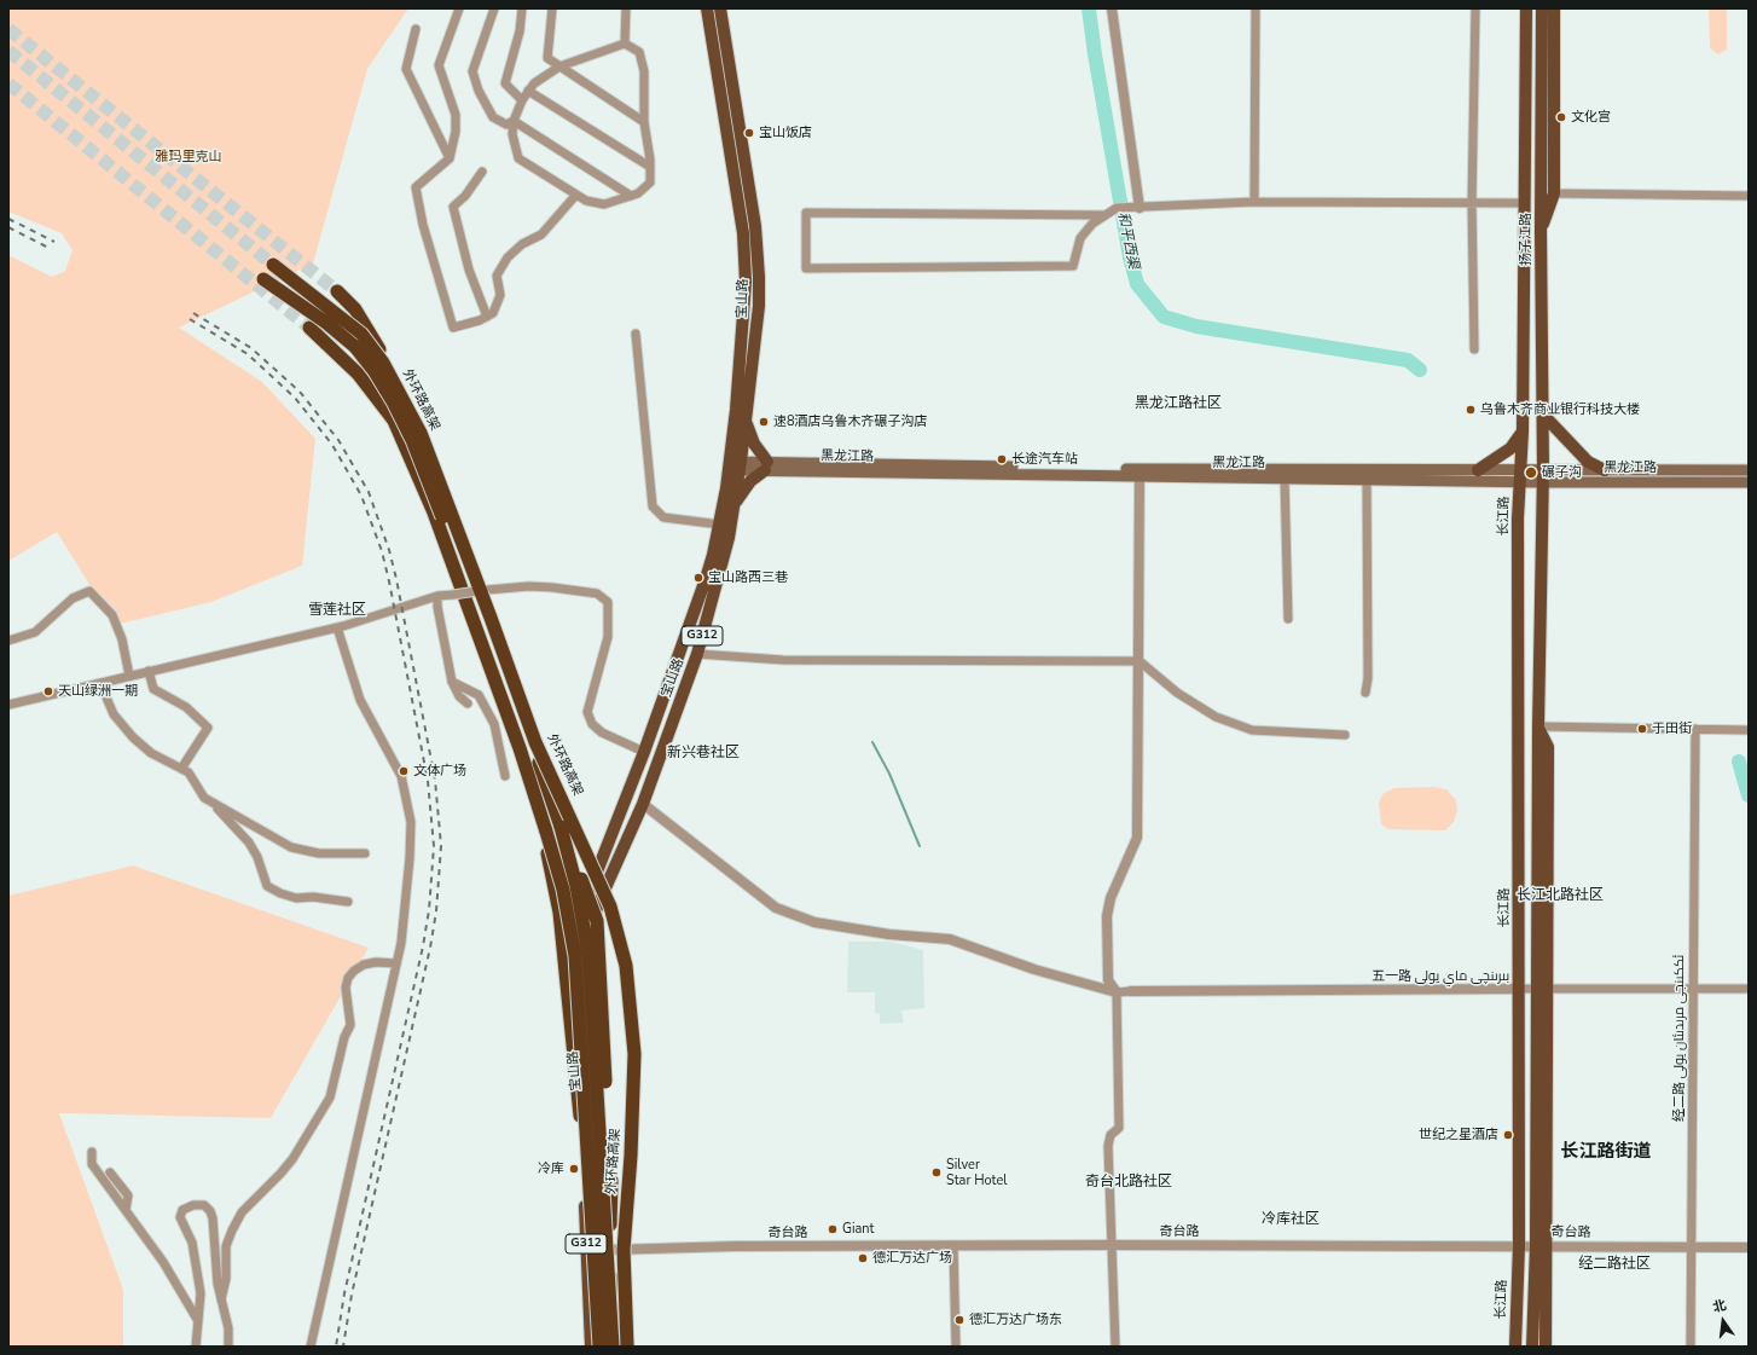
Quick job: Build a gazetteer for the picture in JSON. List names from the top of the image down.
{
  "streets": {
    "highway": ["外环路高架"],
    "main road": [
      "扬子江路",
      "宝山路",
      "黑龙江路",
      "长江路",
      "G312"
    ],
    "street": ["五一路 بىرىنچى ماي يولى", "经二路 ئككىنجى مرىدىئان يولى", "奇台路"]
  },
  "crossings": [
    ["扬子江路", "黑龙江路"],
    ["扬子江路", "长江路"],
    ["宝山路", "外环路高架"],
    ["宝山路", "黑龙江路"],
    ["宝山路", "奇台路"],
    ["黑龙江路", "长江路"],
    ["长江路", "五一路 بىرىنچى ماي يولى"],
    ["长江路", "奇台路"],
    ["五一路 بىرىنچى ماي يولى", "经二路 ئككىنجى مرىدىئان يولى"],
    ["经二路 ئككىنجى مرىدىئان يولى", "奇台路"]
  ],
  "districts": [
    "黑龙江路社区",
    "雪莲社区",
    "新兴巷社区",
    "长江北路社区",
    "长江路街道",
    "奇台北路社区",
    "冷库社区",
    "经二路社区"
  ],
  "water": ["和平西渠"],
  "parks": ["雅玛里克山"],
  "places": [
    "文化宫",
    "宝山饭店",
    "乌鲁木齐商业银行科技大楼",
    "速8酒店乌鲁木齐碾子沟店",
    "长途汽车站",
    "碾子沟",
    "宝山路西三巷",
    "天山绿洲一期",
    "于田街",
    "文体广场",
    "世纪之星酒店",
    "冷库",
    "Silver Star Hotel",
    "Giant",
    "德汇万达广场",
    "德汇万达广场东"
  ],
  "north": "top"
}
